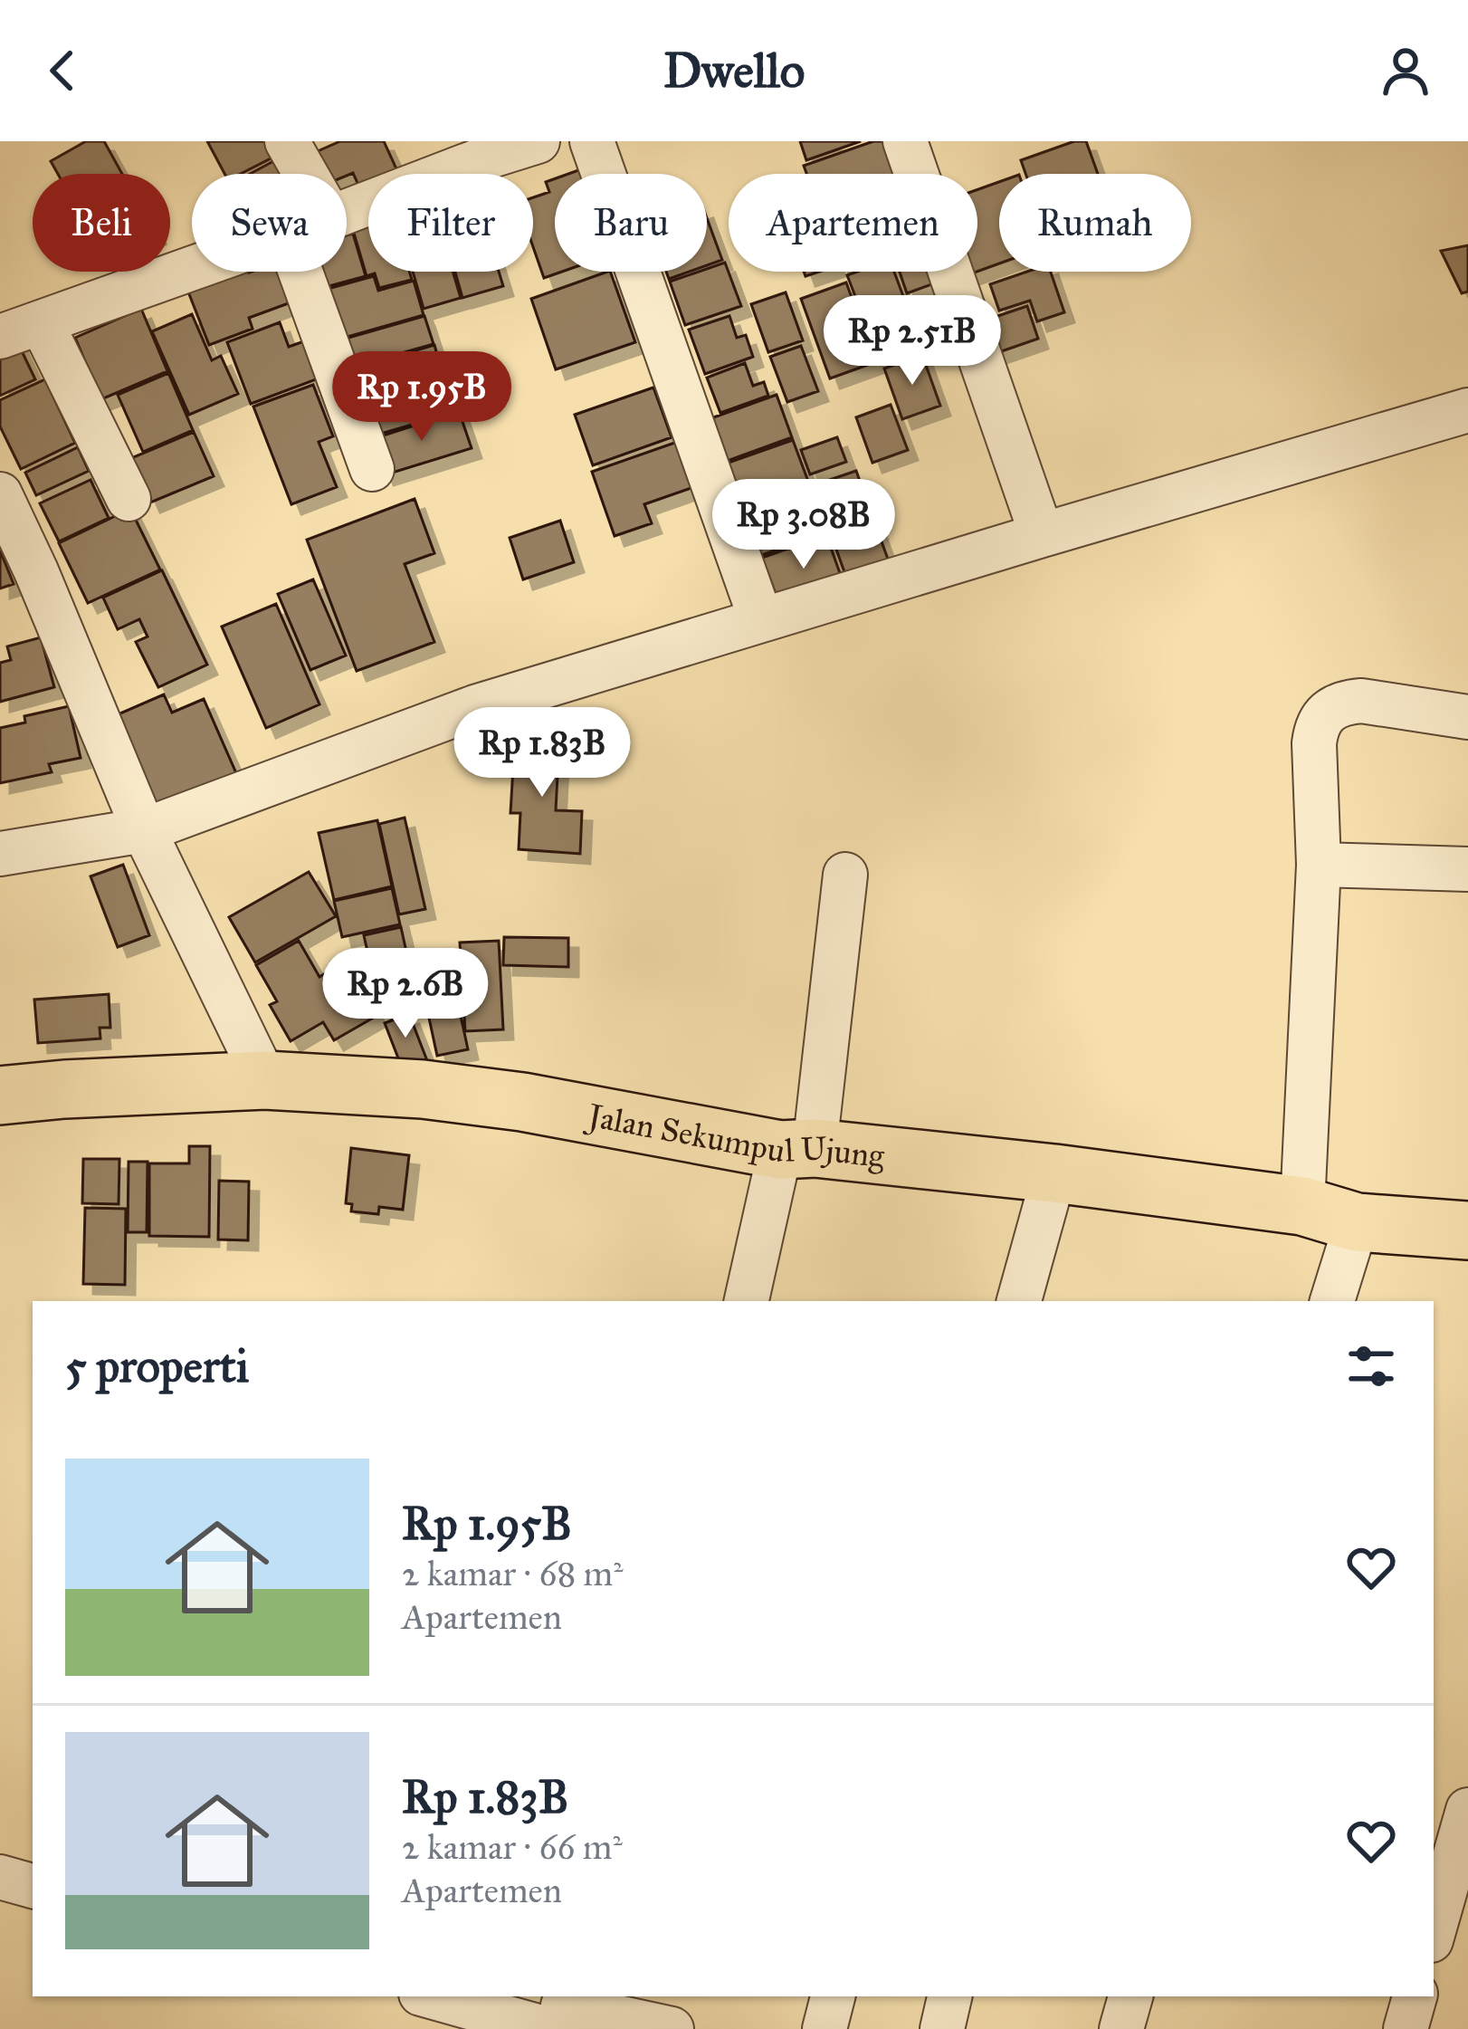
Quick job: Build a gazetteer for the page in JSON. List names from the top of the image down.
{
  "streets": {
    "main road": ["Jalan Sekumpul Ujung"]
  },
  "page": {
    "header": "Dwello",
    "chip": [
      "Beli",
      "Sewa",
      "Filter",
      "Baru",
      "Apartemen",
      "Rumah"
    ],
    "price": [
      "Rp 2.51B",
      "Rp 1.95B",
      "Rp 3.08B",
      "Rp 1.83B",
      "Rp 2.6B"
    ],
    "heading": "5 properti",
    "list": [
      {
        "name": "Rp 1.95B",
        "note": "2 kamar · 68 m² · Apartemen"
      },
      {
        "name": "Rp 1.83B",
        "note": "2 kamar · 66 m² · Apartemen"
      }
    ]
  }
}
